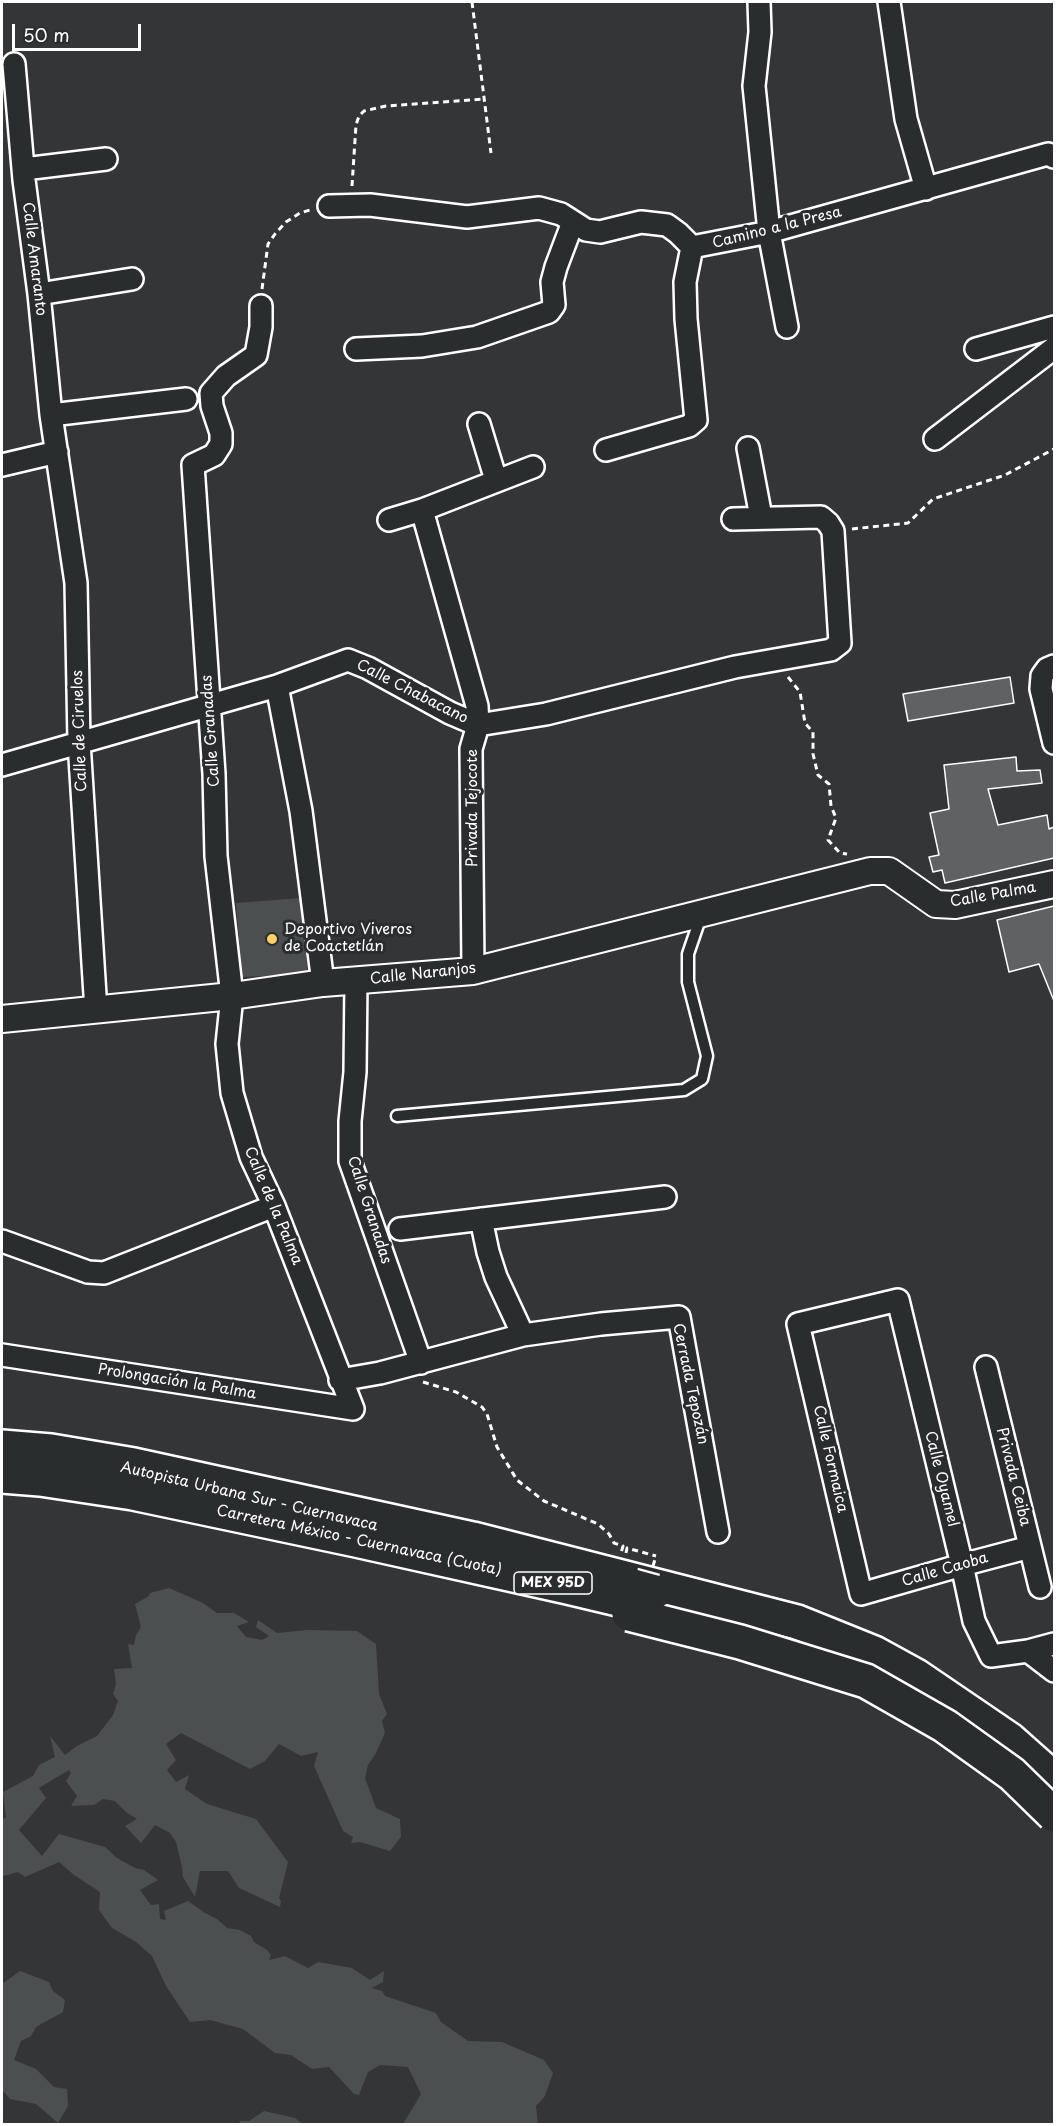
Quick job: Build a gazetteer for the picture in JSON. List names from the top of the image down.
{
  "streets": {
    "highway": ["Autopista Urbana Sur - Cuernavaca", "Carretera México - Cuernavaca (Cuota)", "MEX 95D"],
    "street": [
      "Camino a la Presa",
      "Calle Amaranto",
      "Calle Chabacano",
      "Calle de Ciruelos",
      "Calle Granadas",
      "Privada Tejocote",
      "Calle Palma",
      "Calle Naranjos",
      "Calle de la Palma",
      "Prolongación la Palma",
      "Cerrada Tepozán",
      "Calle Formaica",
      "Privada Ceiba",
      "Calle Oyamel",
      "Calle Caoba"
    ]
  },
  "crossings": [
    ["Calle Amaranto", "Calle de Ciruelos"],
    ["Calle Chabacano", "Calle de Ciruelos"],
    ["Calle Chabacano", "Calle Granadas"],
    ["Calle Chabacano", "Privada Tejocote"],
    ["Calle de Ciruelos", "Calle Naranjos"],
    ["Calle Granadas", "Calle Naranjos"],
    ["Calle Granadas", "Calle de la Palma"],
    ["Calle Granadas", "Cerrada Tepozán"],
    ["Privada Tejocote", "Calle Naranjos"],
    ["Calle Palma", "Calle Naranjos"],
    ["Calle Naranjos", "Calle de la Palma"],
    ["Calle de la Palma", "Prolongación la Palma"],
    ["Calle de la Palma", "Cerrada Tepozán"],
    ["Calle Formaica", "Calle Oyamel"],
    ["Calle Formaica", "Calle Caoba"],
    ["Privada Ceiba", "Calle Caoba"],
    ["Calle Oyamel", "Calle Caoba"],
    ["Autopista Urbana Sur - Cuernavaca", "Carretera México - Cuernavaca (Cuota)"]
  ],
  "places": ["Deportivo Viveros de Coactetlán"],
  "scale_bar": "50 m"
}
